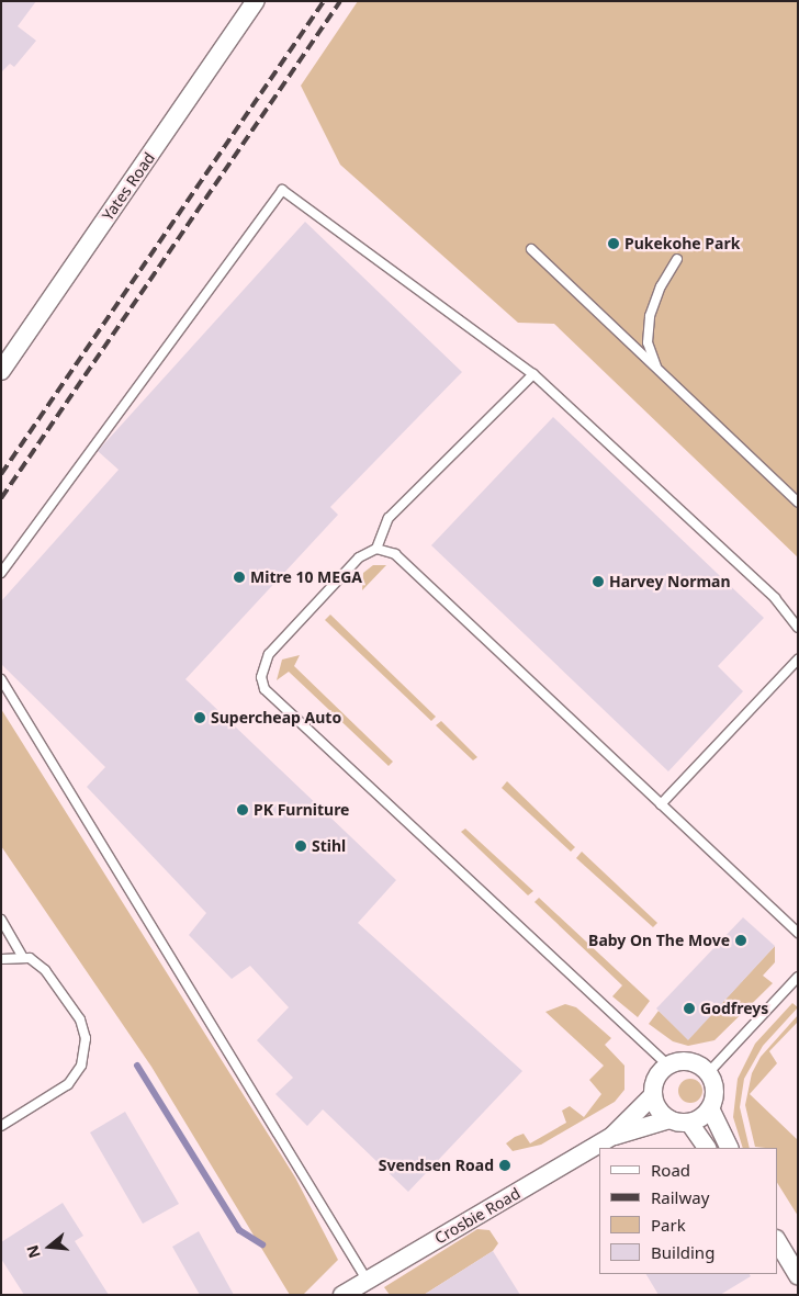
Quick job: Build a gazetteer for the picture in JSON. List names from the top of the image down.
{
  "streets": {
    "street": ["Yates Road", "Crosbie Road"]
  },
  "places": [
    "Pukekohe Park",
    "Mitre 10 MEGA",
    "Harvey Norman",
    "Supercheap Auto",
    "PK Furniture",
    "Stihl",
    "Baby On The Move",
    "Godfreys",
    "Svendsen Road"
  ],
  "legend": [
    "Road",
    "Railway",
    "Park",
    "Building"
  ],
  "north": "left"
}
